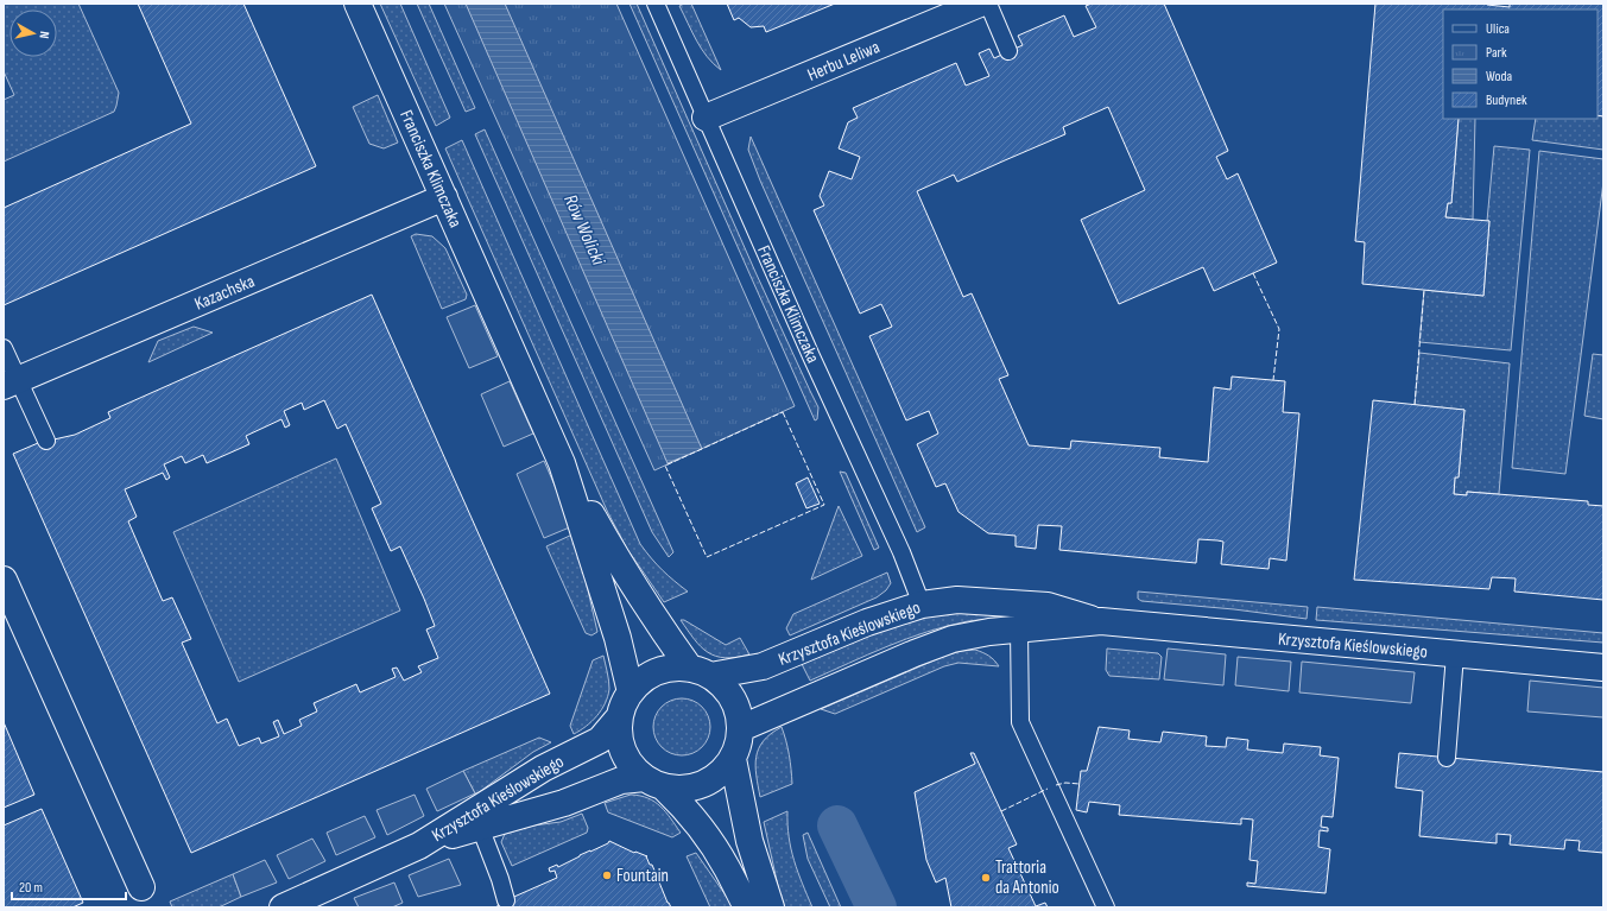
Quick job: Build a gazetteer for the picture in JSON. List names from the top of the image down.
{
  "streets": {
    "street": [
      "Herbu Leliwa",
      "Franciszka Klimczaka",
      "Kazachska",
      "Krzysztofa Kieślowskiego"
    ]
  },
  "crossings": [
    ["Herbu Leliwa", "Franciszka Klimczaka"],
    ["Franciszka Klimczaka", "Kazachska"],
    ["Franciszka Klimczaka", "Krzysztofa Kieślowskiego"]
  ],
  "water": ["Rów Wolicki"],
  "places": ["Fountain", "Trattoria da Antonio"],
  "legend": [
    "Ulica",
    "Park",
    "Woda",
    "Budynek"
  ],
  "scale_bar": "20 m",
  "north": "right"
}
